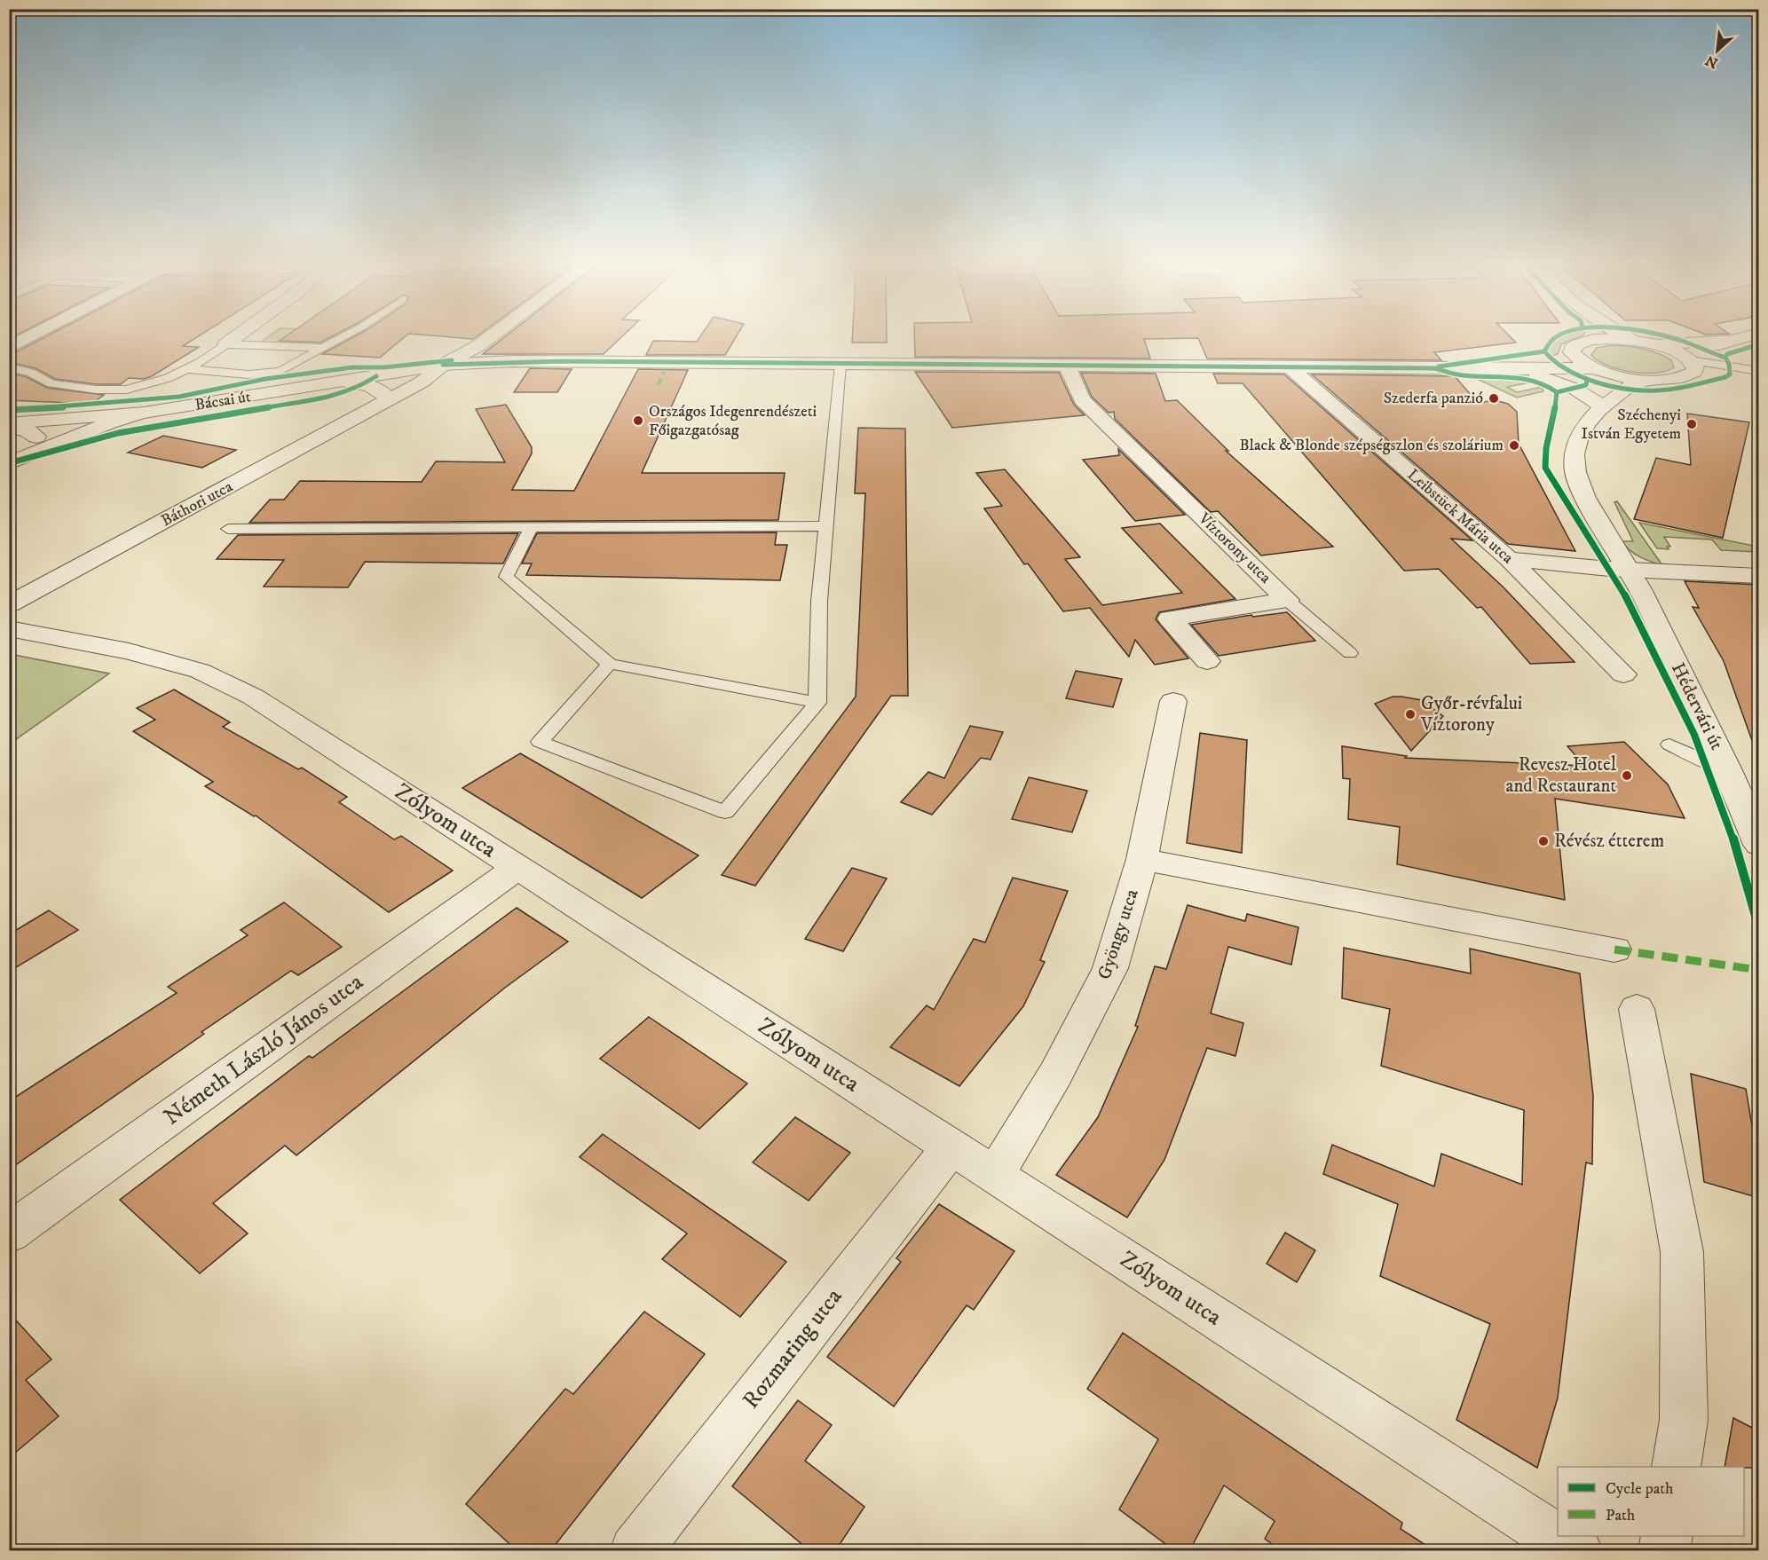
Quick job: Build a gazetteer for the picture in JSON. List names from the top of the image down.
{
  "streets": {
    "street": [
      "Bácsai út",
      "Báthori utca",
      "Leibstück Mária utca",
      "Víztorony utca",
      "Hédervári út",
      "Zólyom utca",
      "Gyöngy utca",
      "Németh László János utca",
      "Rozmaring utca"
    ]
  },
  "crossings": [
    ["Bácsai út", "Báthori utca"],
    ["Zólyom utca", "Gyöngy utca"],
    ["Zólyom utca", "Németh László János utca"],
    ["Zólyom utca", "Rozmaring utca"]
  ],
  "places": [
    "Szederfa panzió",
    "Országos Idegenrendészeti Főigazgatósag",
    "Széchenyi István Egyetem",
    "Black & Blonde szépségszlon és szolárium",
    "Győr-révfalui Víztorony",
    "Revesz Hotel and Restaurant",
    "Révész étterem"
  ],
  "legend": ["Cycle path", "Path"],
  "north": "bottom left"
}
